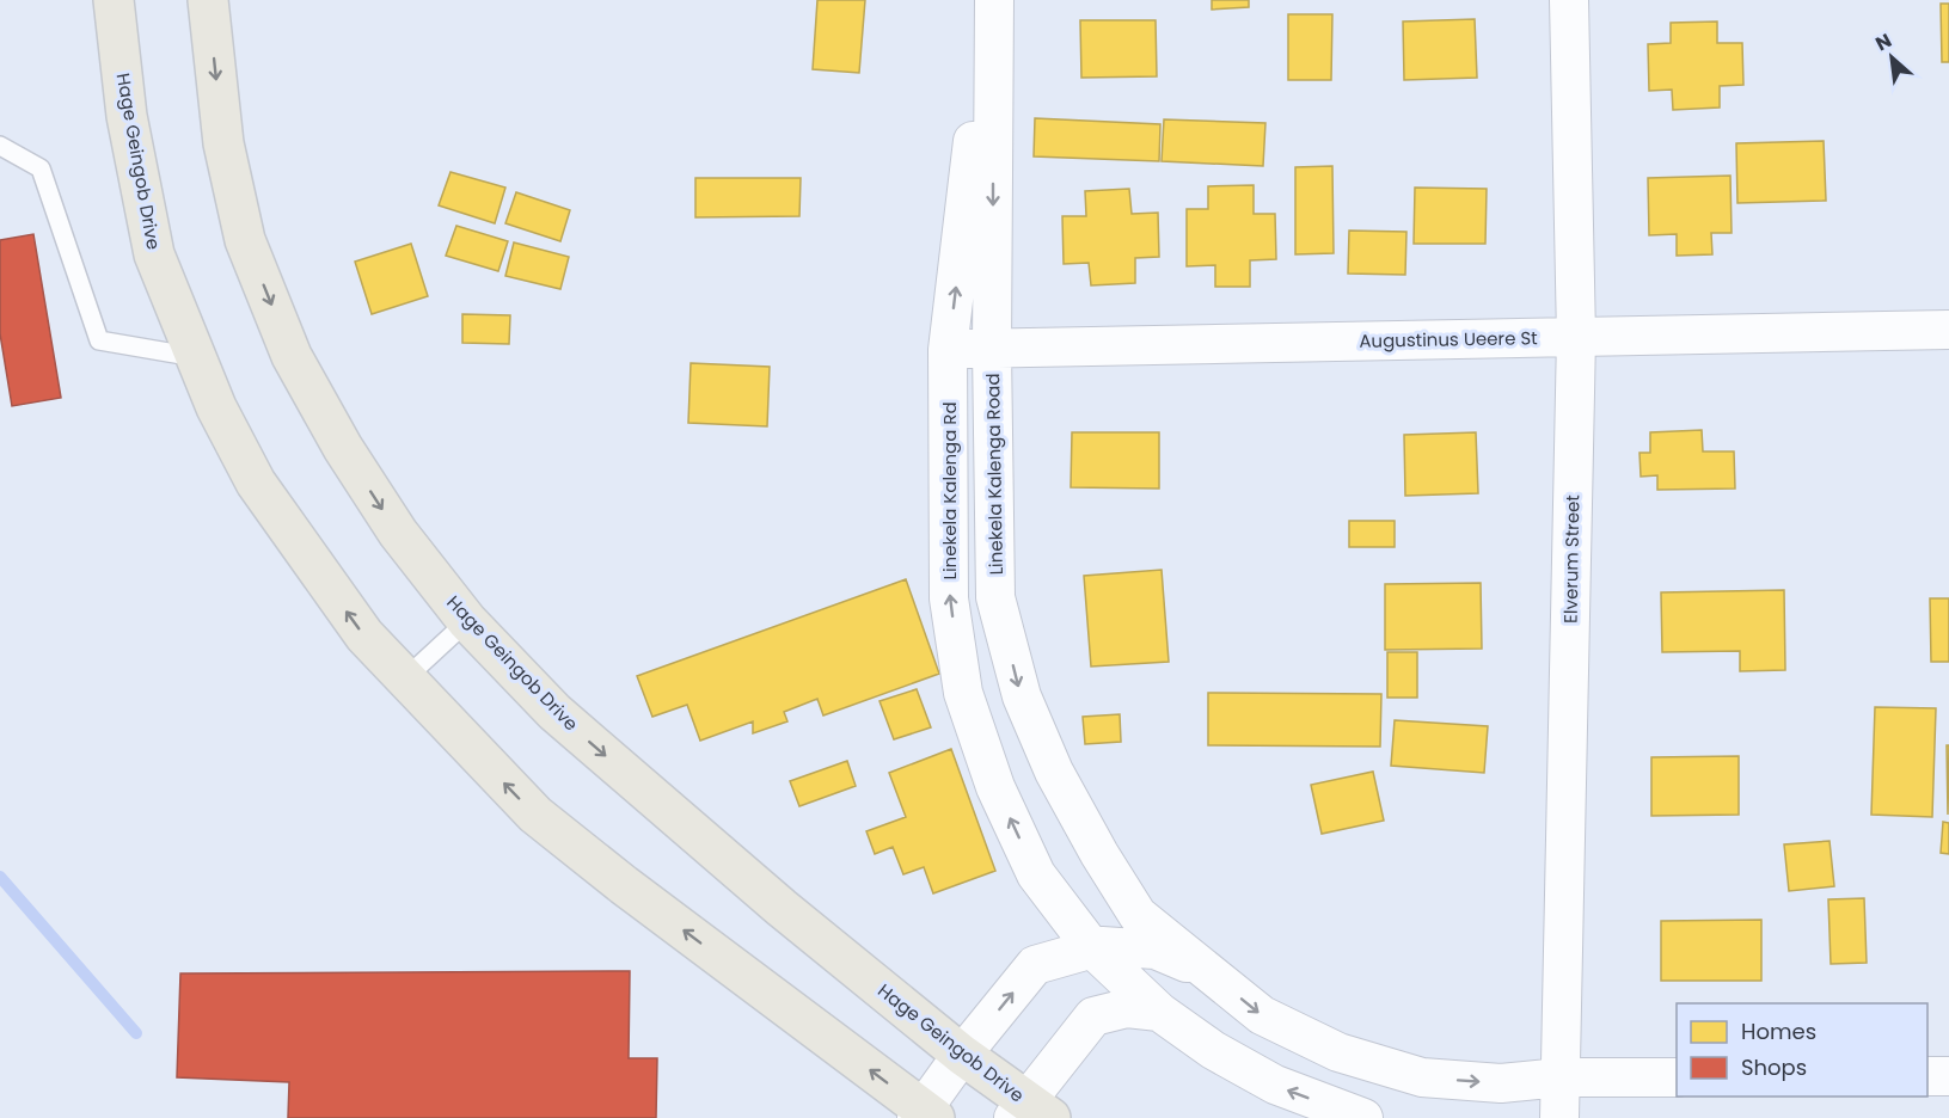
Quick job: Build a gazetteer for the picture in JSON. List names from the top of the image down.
{
  "streets": {
    "highway": ["Hage Geingob Drive"],
    "street": [
      "Augustinus Ueere St",
      "Linekela Kalenga Road",
      "Linekela Kalenga Rd",
      "Elverum Street"
    ]
  },
  "crossings": [
    ["Augustinus Ueere St", "Linekela Kalenga Road"],
    ["Augustinus Ueere St", "Linekela Kalenga Rd"],
    ["Augustinus Ueere St", "Elverum Street"],
    ["Linekela Kalenga Road", "Linekela Kalenga Rd"],
    ["Linekela Kalenga Road", "Elverum Street"]
  ],
  "one_way": ["Linekela Kalenga Road", "Linekela Kalenga Rd"],
  "legend": ["Homes", "Shops"],
  "north": "top left"
}
